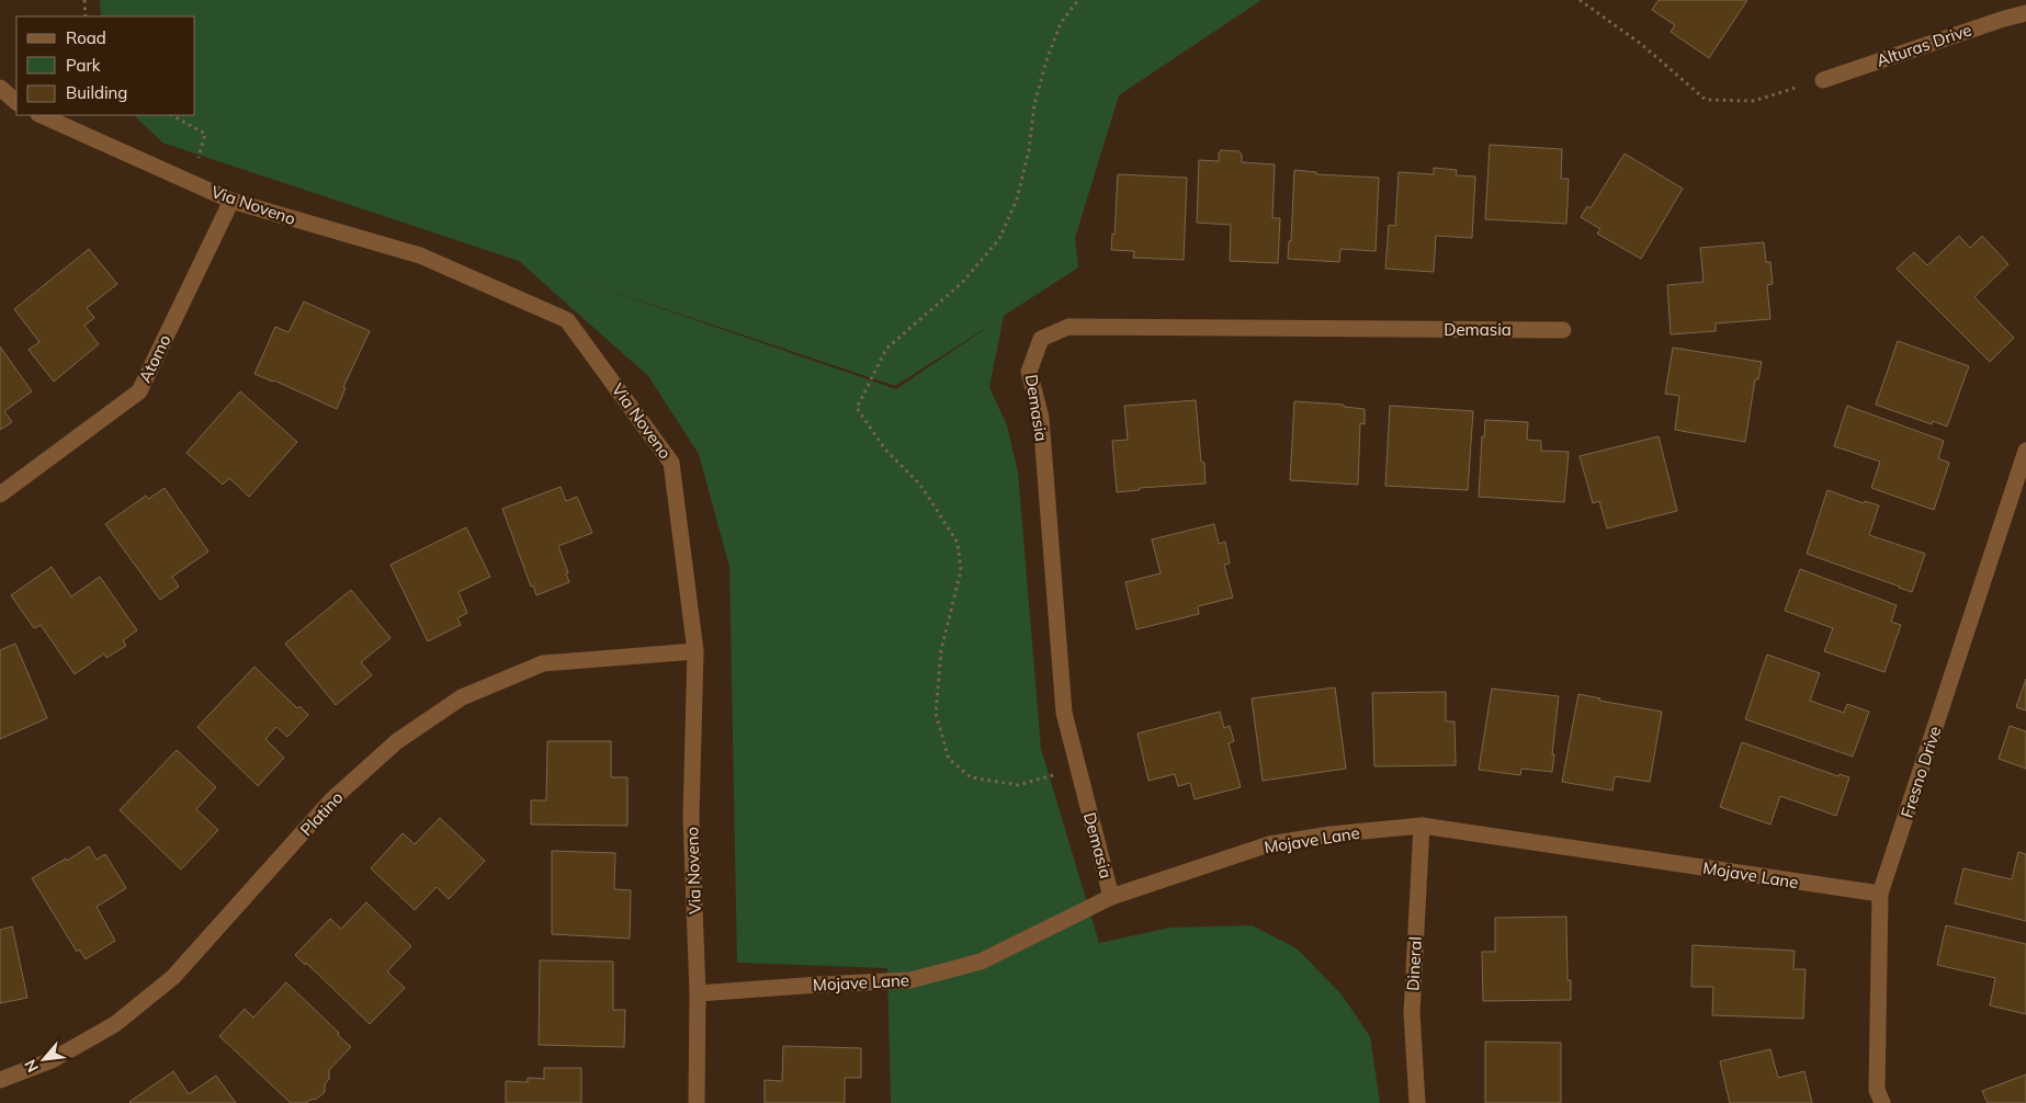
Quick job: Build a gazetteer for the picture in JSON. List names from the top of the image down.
{
  "streets": {
    "street": [
      "Alturas Drive",
      "Via Noveno",
      "Demasia",
      "Atomo",
      "Fresno Drive",
      "Platino",
      "Mojave Lane",
      "Dineral"
    ]
  },
  "crossings": [
    ["Via Noveno", "Atomo"],
    ["Via Noveno", "Platino"],
    ["Via Noveno", "Mojave Lane"],
    ["Demasia", "Mojave Lane"],
    ["Fresno Drive", "Mojave Lane"],
    ["Mojave Lane", "Dineral"]
  ],
  "legend": ["Road", "Park", "Building"],
  "north": "bottom left"
}
